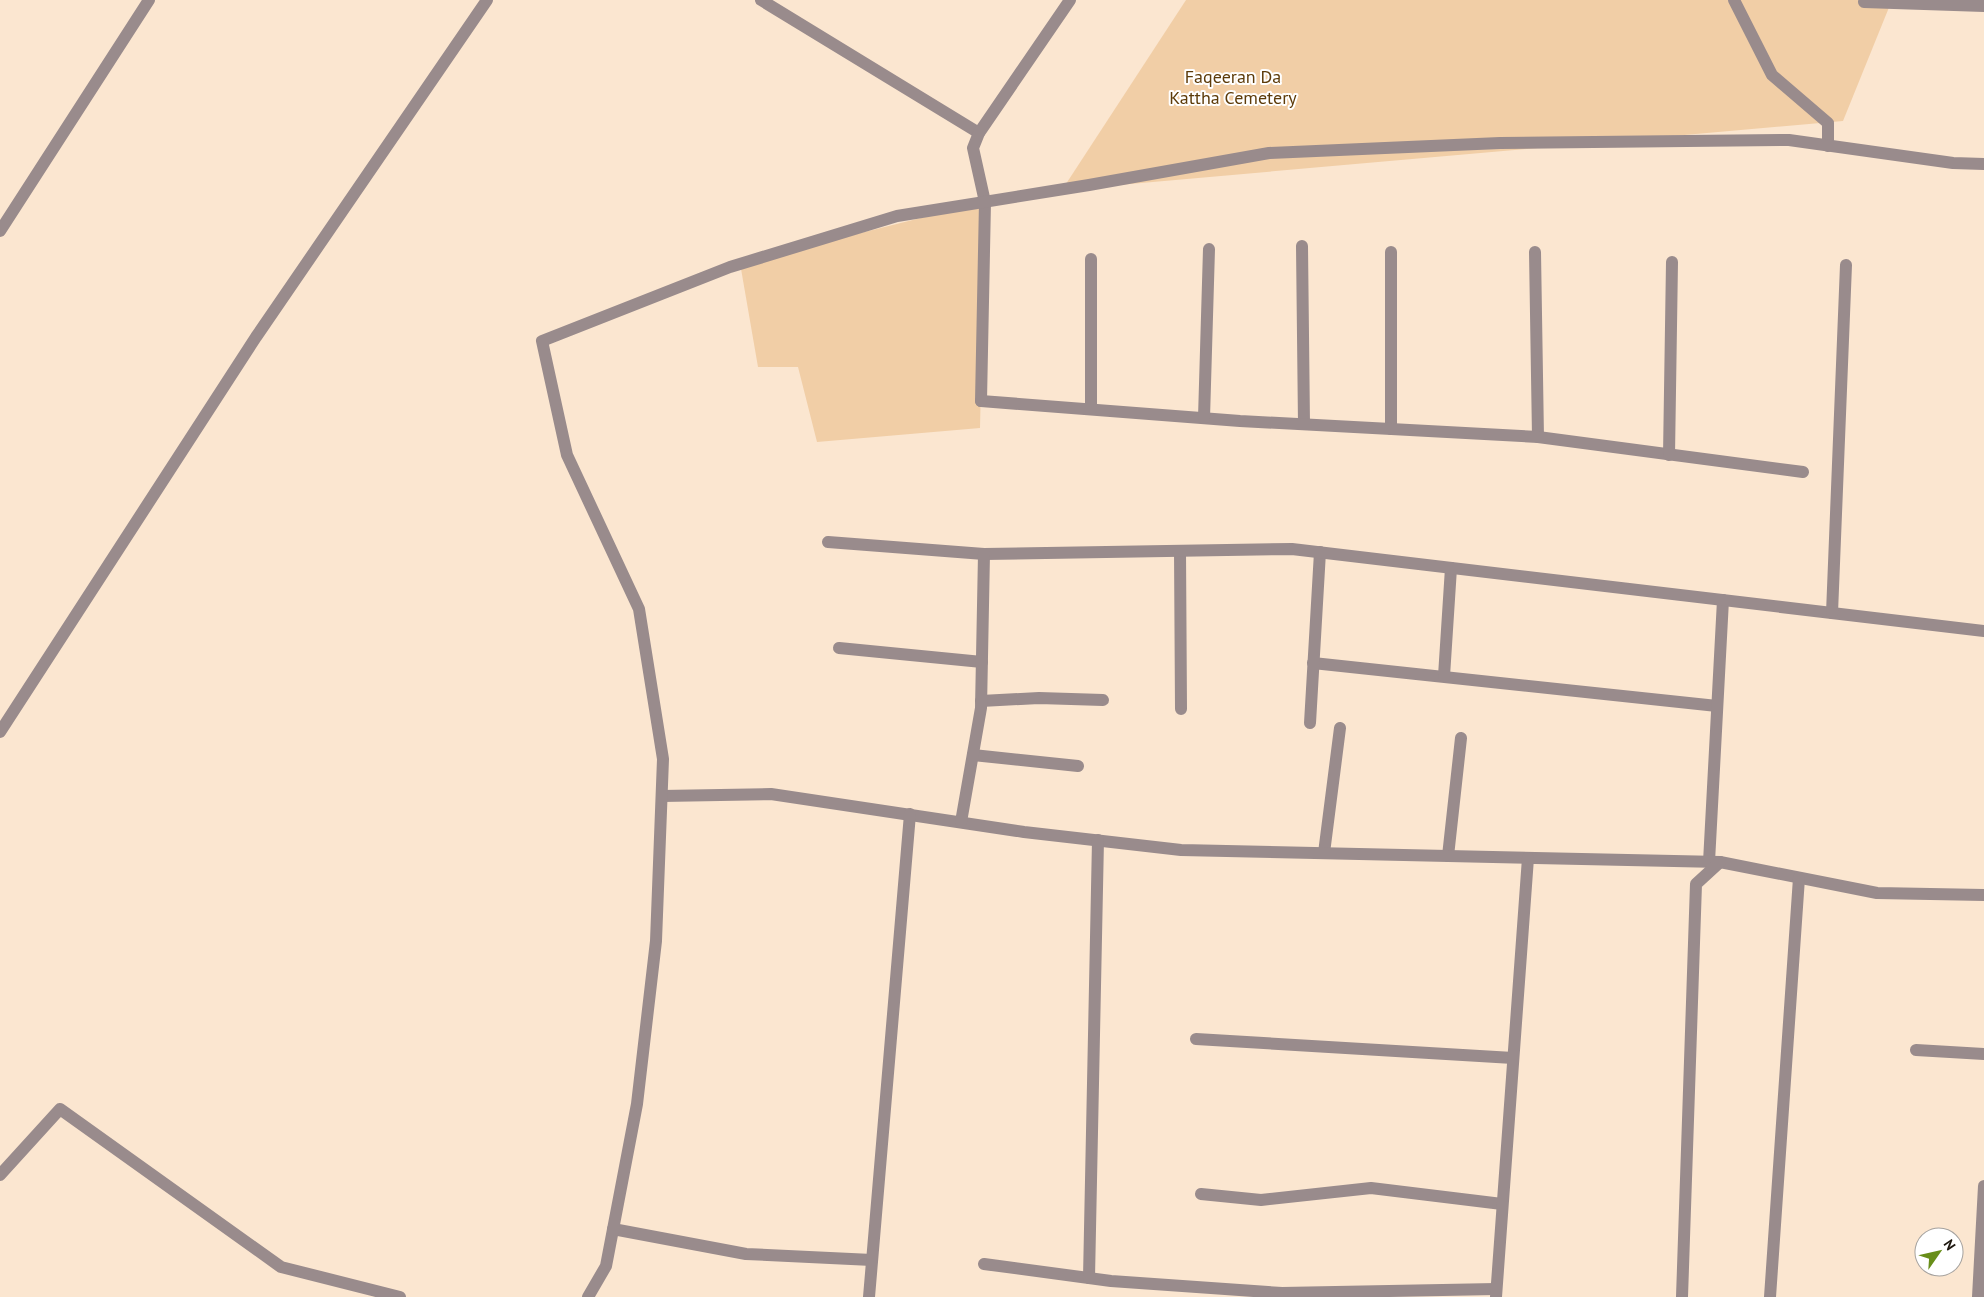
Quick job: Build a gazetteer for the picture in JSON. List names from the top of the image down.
{
  "parks": ["Faqeeran Da Kattha Cemetery"],
  "north": "top right"
}
